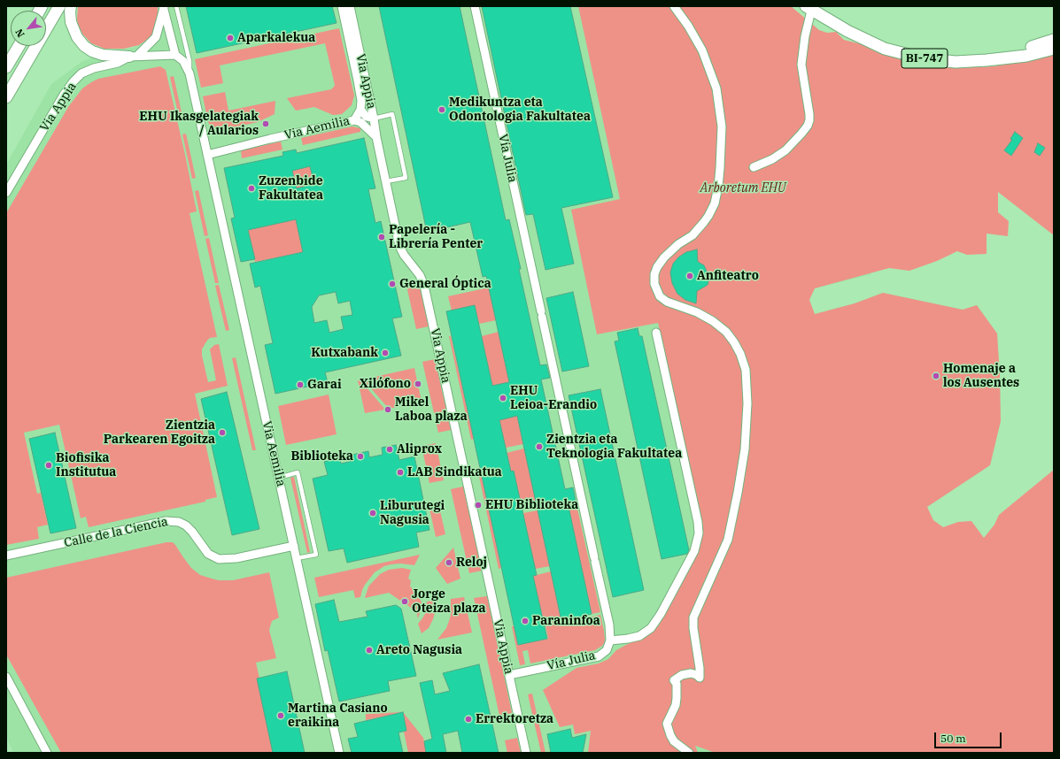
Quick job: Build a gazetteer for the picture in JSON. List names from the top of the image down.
{
  "streets": {
    "main road": ["BI-747"],
    "street": [
      "Via Appia",
      "Via Aemilia",
      "Vía Julia",
      "Calle de la Ciencia"
    ]
  },
  "crossings": [
    ["Via Appia", "Vía Julia"],
    ["Via Aemilia", "Calle de la Ciencia"]
  ],
  "parks": ["Arboretum EHU"],
  "places": [
    "Aparkalekua",
    "Medikuntza eta Odontologia Fakultatea",
    "EHU Ikasgelategiak / Aularios",
    "Zuzenbide Fakultatea",
    "Papelería - Librería Penter",
    "Anfiteatro",
    "General Óptica",
    "Kutxabank",
    "Homenaje a los Ausentes",
    "Xilófono",
    "Garai",
    "EHU Leioa-Erandio",
    "Mikel Laboa plaza",
    "Zientzia Parkearen Egoitza",
    "Zientzia eta Teknologia Fakultatea",
    "Aliprox",
    "Biblioteka",
    "Biofisika Institutua",
    "LAB Sindikatua",
    "EHU Biblioteka",
    "Liburutegi Nagusia",
    "Reloj",
    "Jorge Oteiza plaza",
    "Paraninfoa",
    "Areto Nagusia",
    "Martina Casiano eraikina",
    "Errektoretza"
  ],
  "scale_bar": "50 m",
  "north": "bottom left"
}
